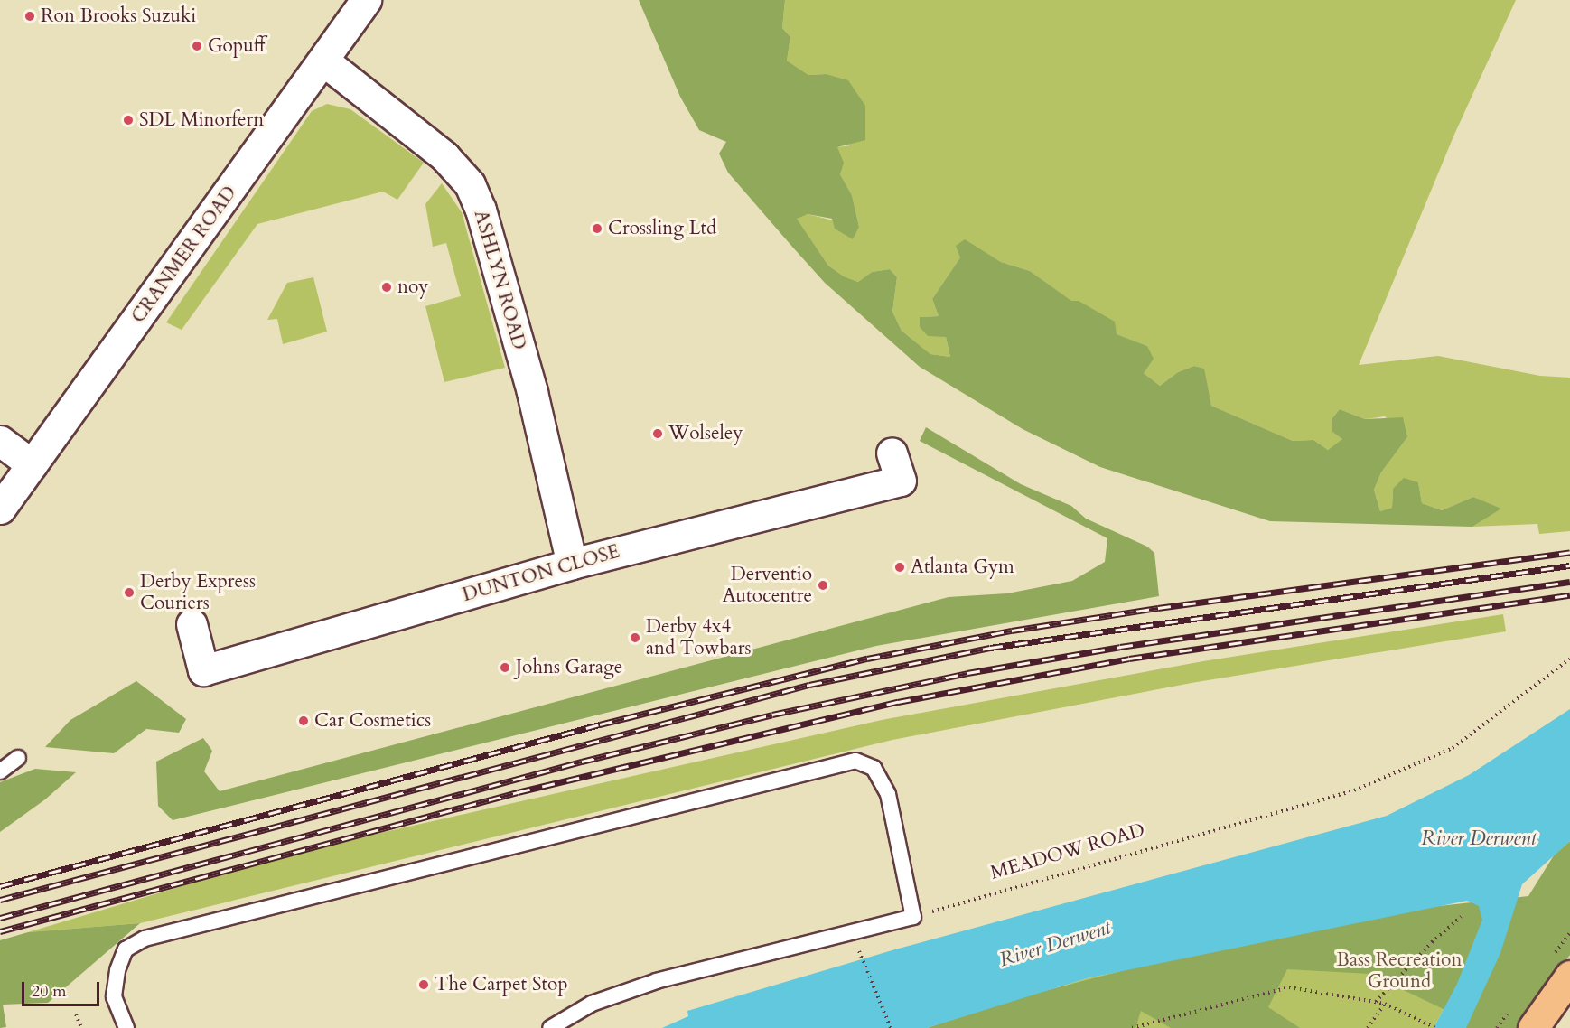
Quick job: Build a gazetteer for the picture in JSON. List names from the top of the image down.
{
  "streets": {
    "street": ["CRANMER ROAD", "ASHLYN ROAD", "DUNTON CLOSE"],
    "path": ["MEADOW ROAD"]
  },
  "crossings": [
    ["CRANMER ROAD", "ASHLYN ROAD"],
    ["ASHLYN ROAD", "DUNTON CLOSE"]
  ],
  "water": ["River Derwent"],
  "parks": ["Bass Recreation Ground"],
  "places": [
    "Ron Brooks Suzuki",
    "Gopuff",
    "SDL Minorfern",
    "Crossling Ltd",
    "noy",
    "Wolseley",
    "Atlanta Gym",
    "Derventio Autocentre",
    "Derby Express Couriers",
    "Derby 4x4 and Towbars",
    "Johns Garage",
    "Car Cosmetics",
    "The Carpet Stop"
  ],
  "scale_bar": "20 m"
}
